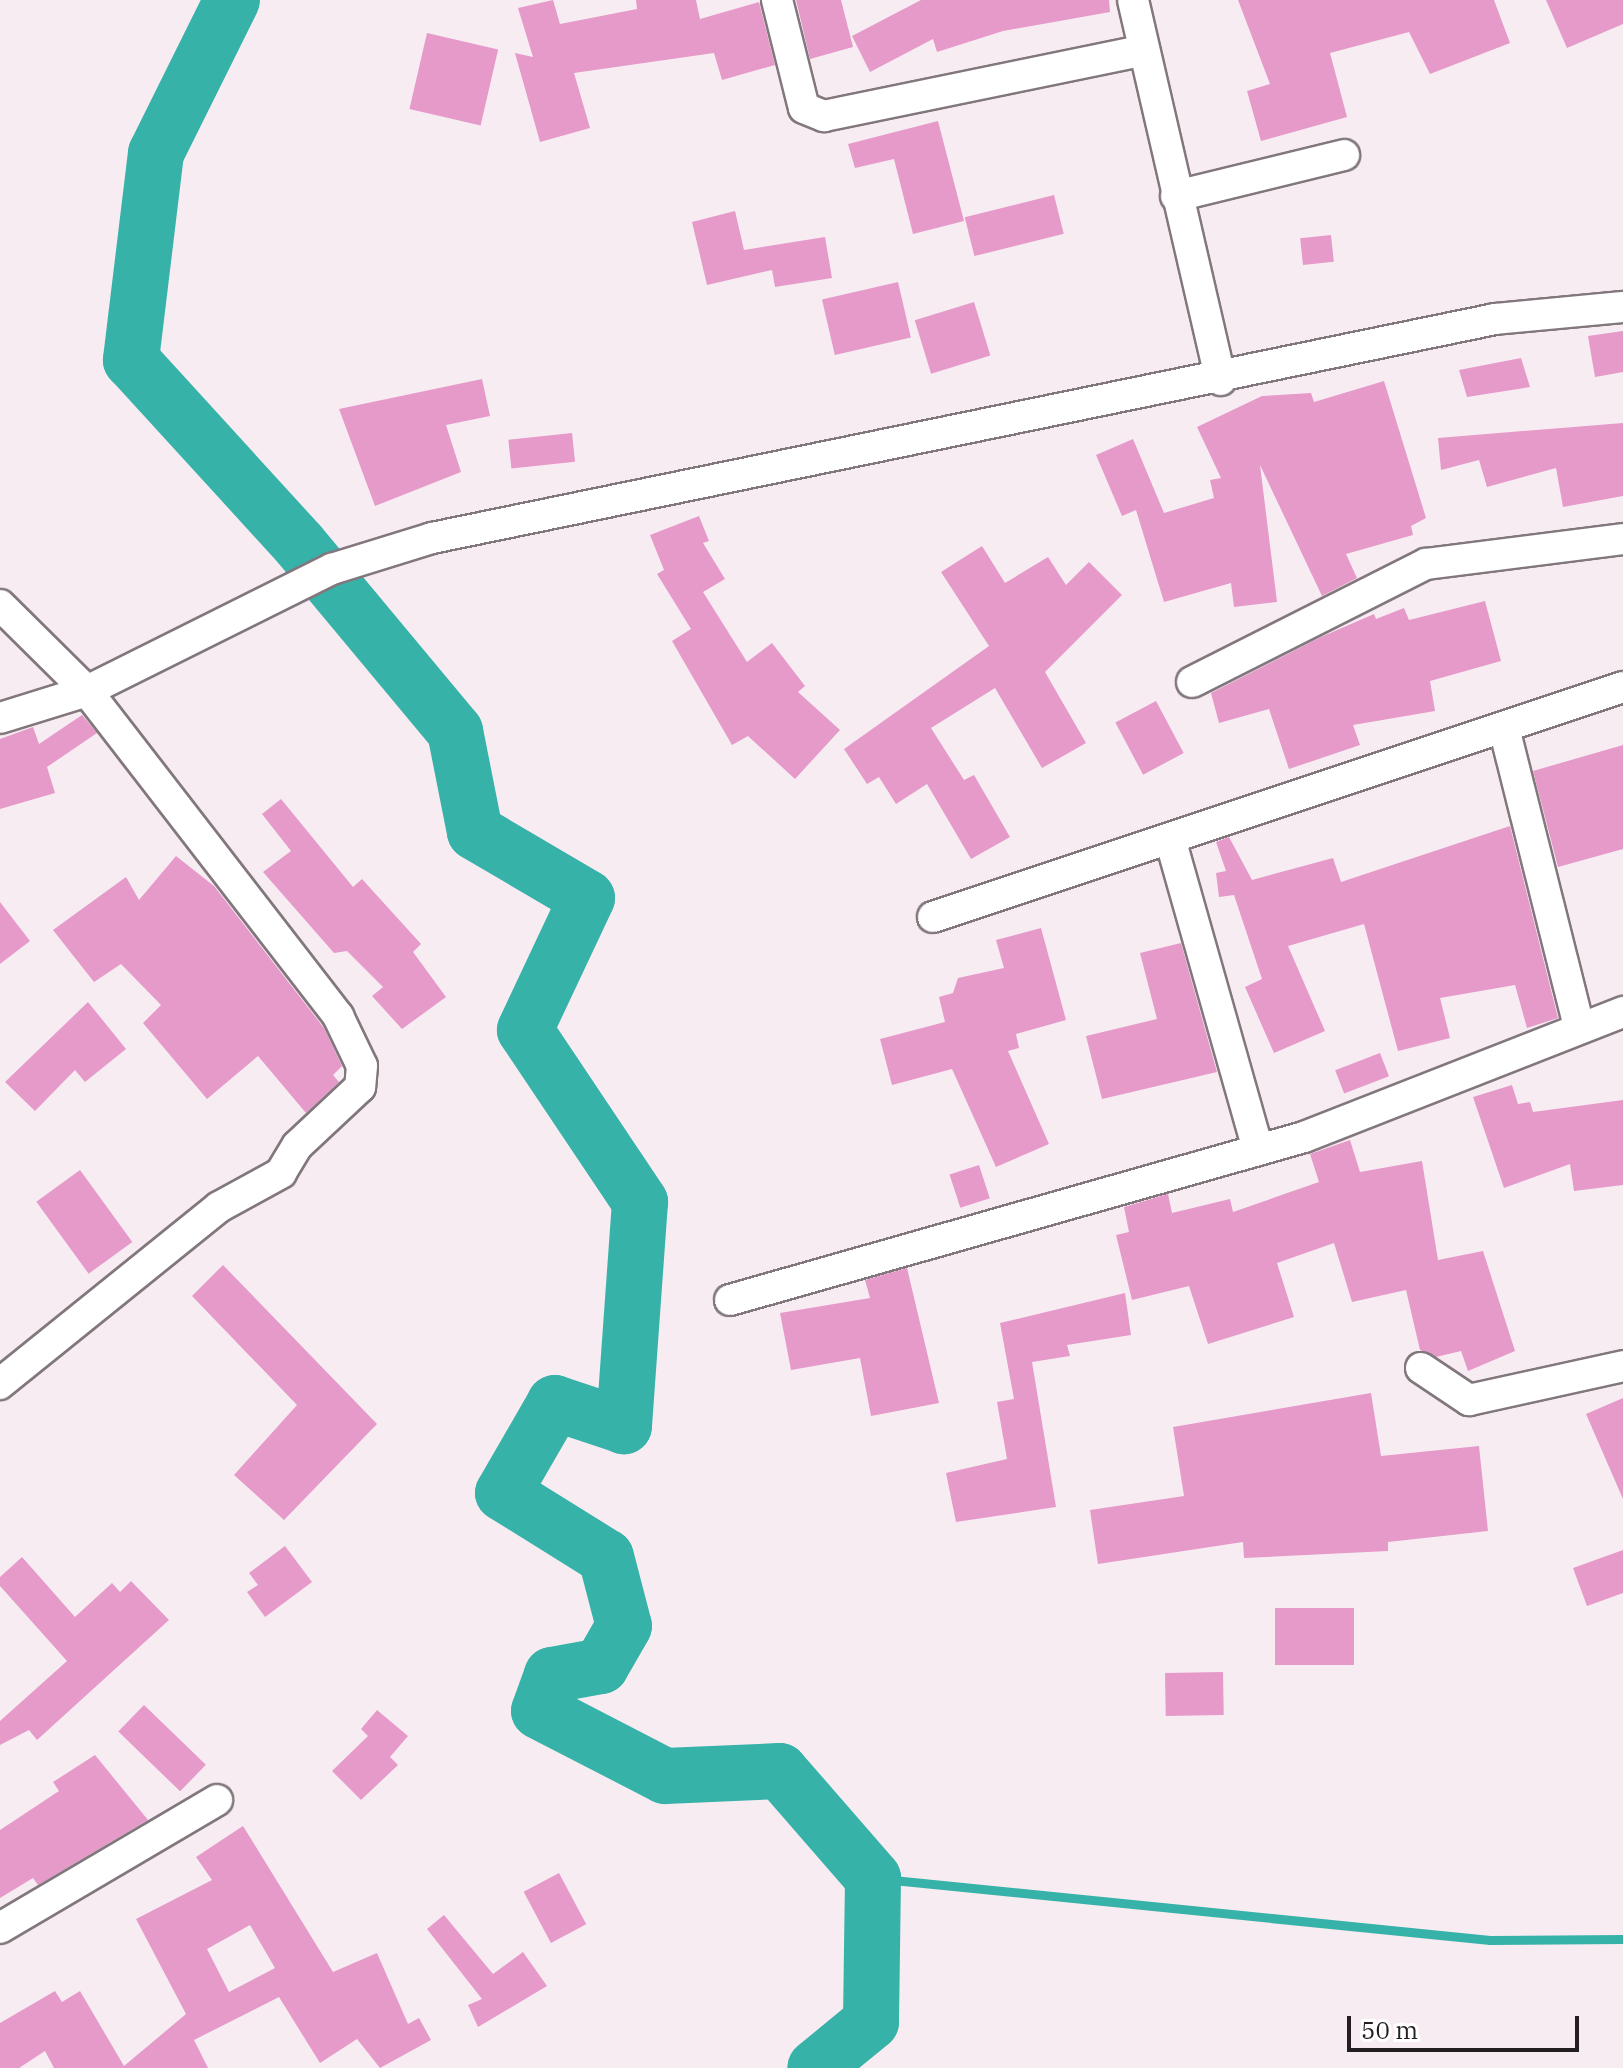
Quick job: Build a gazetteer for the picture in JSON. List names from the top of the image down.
{
  "scale_bar": "50 m"
}
